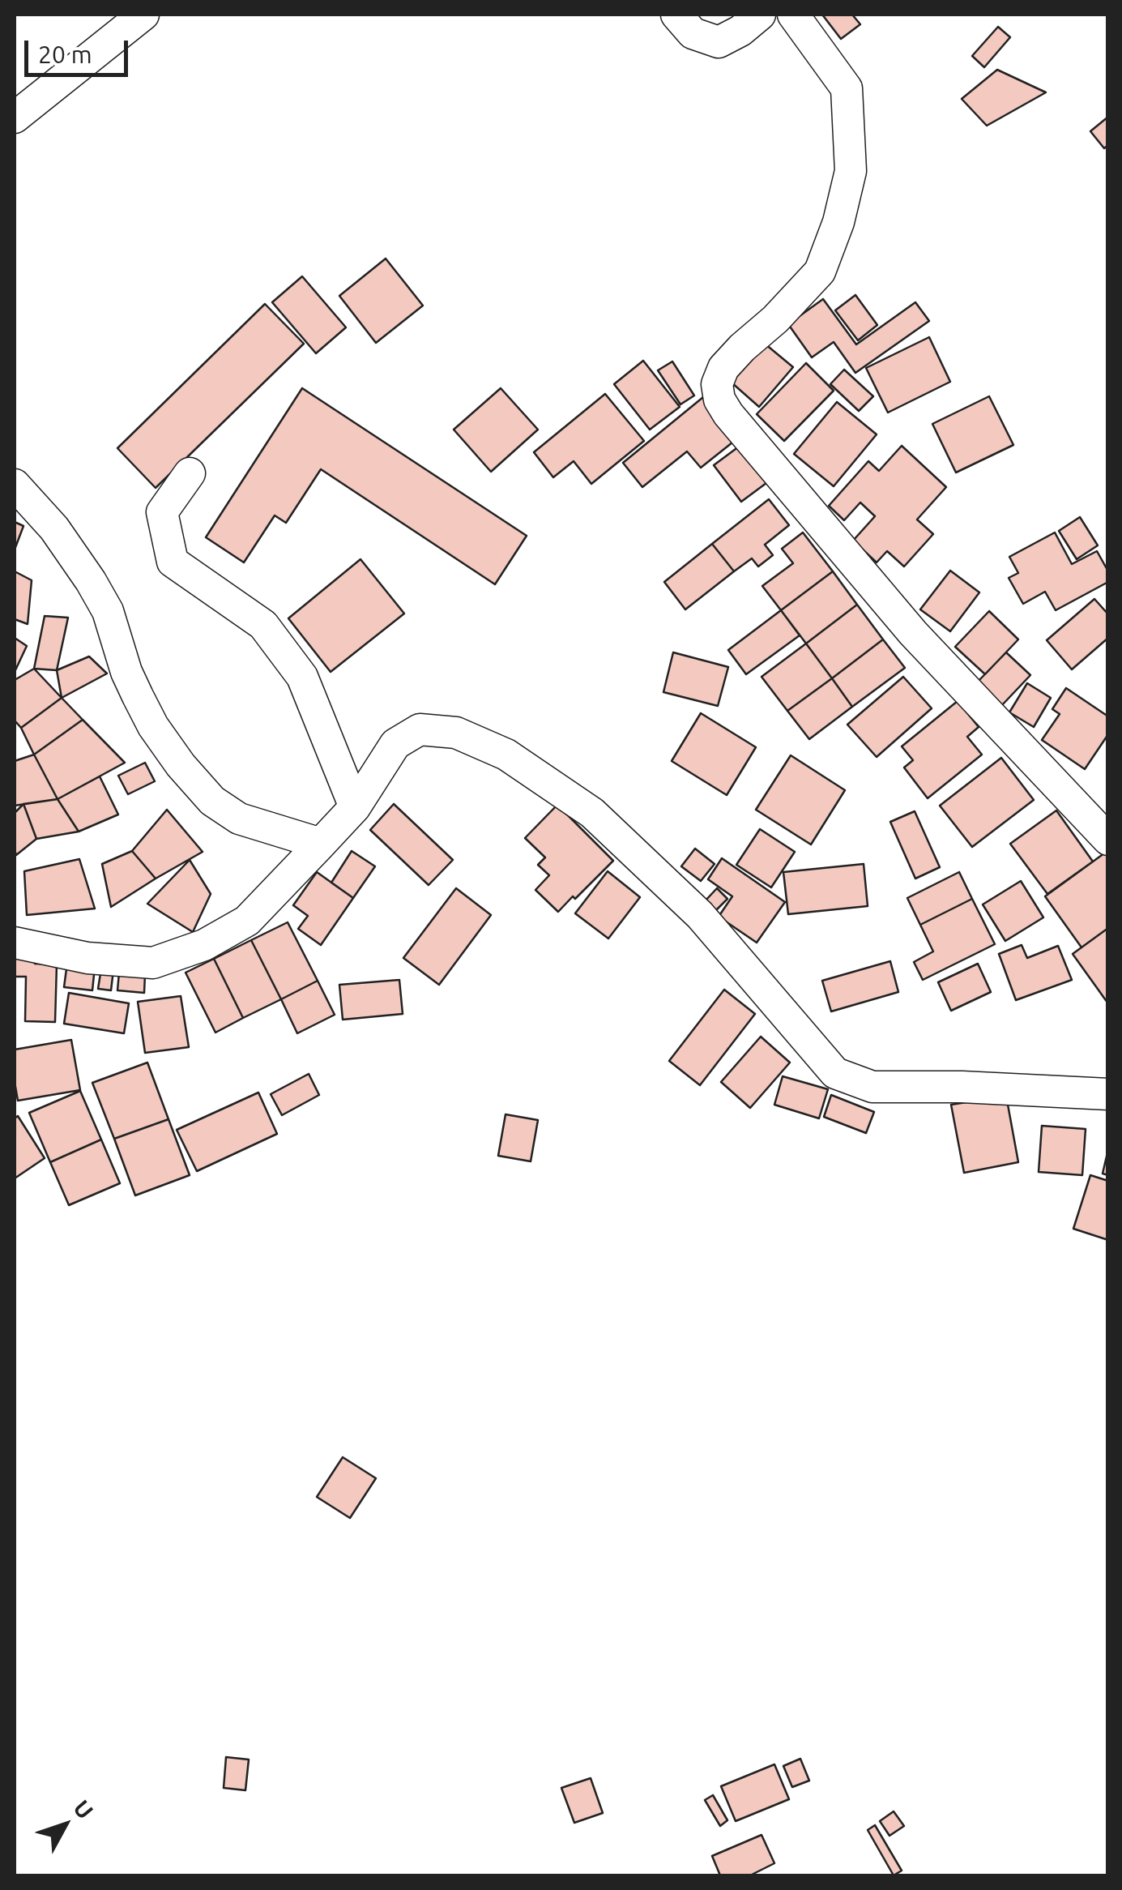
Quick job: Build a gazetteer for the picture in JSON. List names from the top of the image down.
{
  "scale_bar": "20 m",
  "north": "top right"
}
